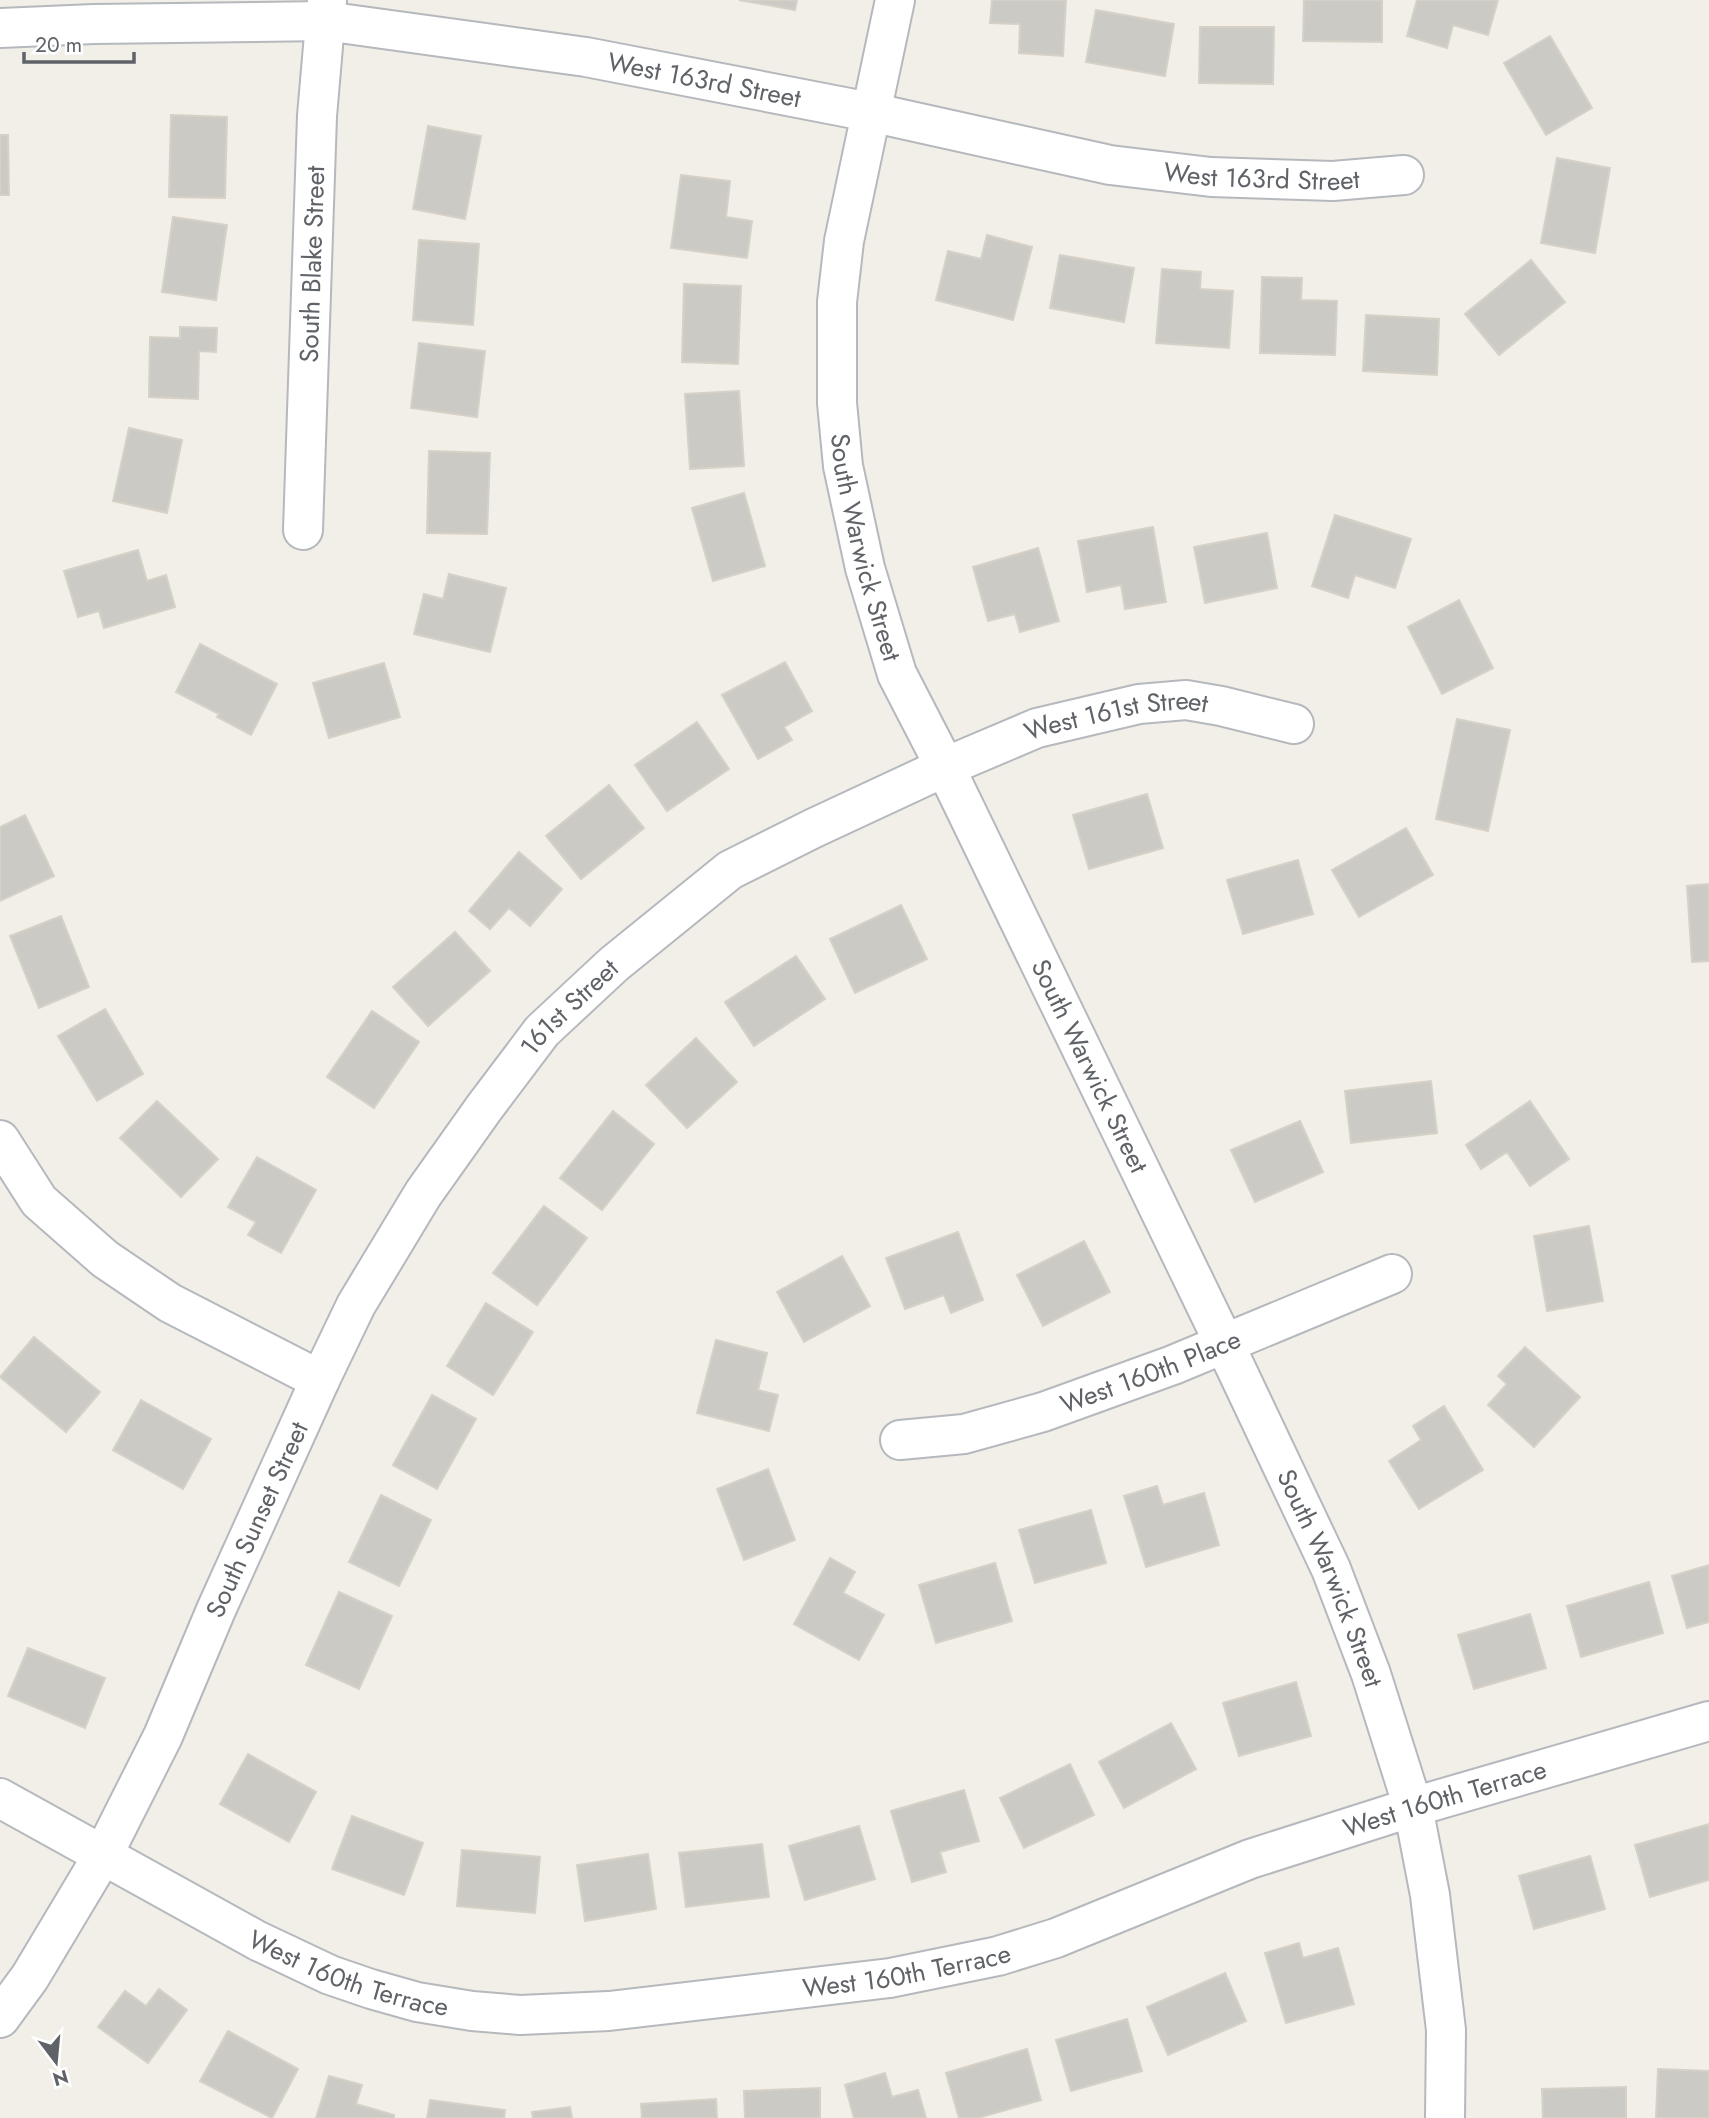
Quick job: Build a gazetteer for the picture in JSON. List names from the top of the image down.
{
  "streets": {
    "street": [
      "West 163rd Street",
      "South Blake Street",
      "South Warwick Street",
      "West 161st Street",
      "161st Street",
      "West 160th Place",
      "South Sunset Street",
      "West 160th Terrace"
    ]
  },
  "crossings": [
    ["West 163rd Street", "South Blake Street"],
    ["West 163rd Street", "South Warwick Street"],
    ["South Warwick Street", "West 161st Street"],
    ["South Warwick Street", "161st Street"],
    ["South Warwick Street", "West 160th Place"],
    ["South Warwick Street", "West 160th Terrace"],
    ["West 161st Street", "161st Street"],
    ["161st Street", "South Sunset Street"],
    ["South Sunset Street", "West 160th Terrace"]
  ],
  "scale_bar": "20 m",
  "north": "bottom"
}
